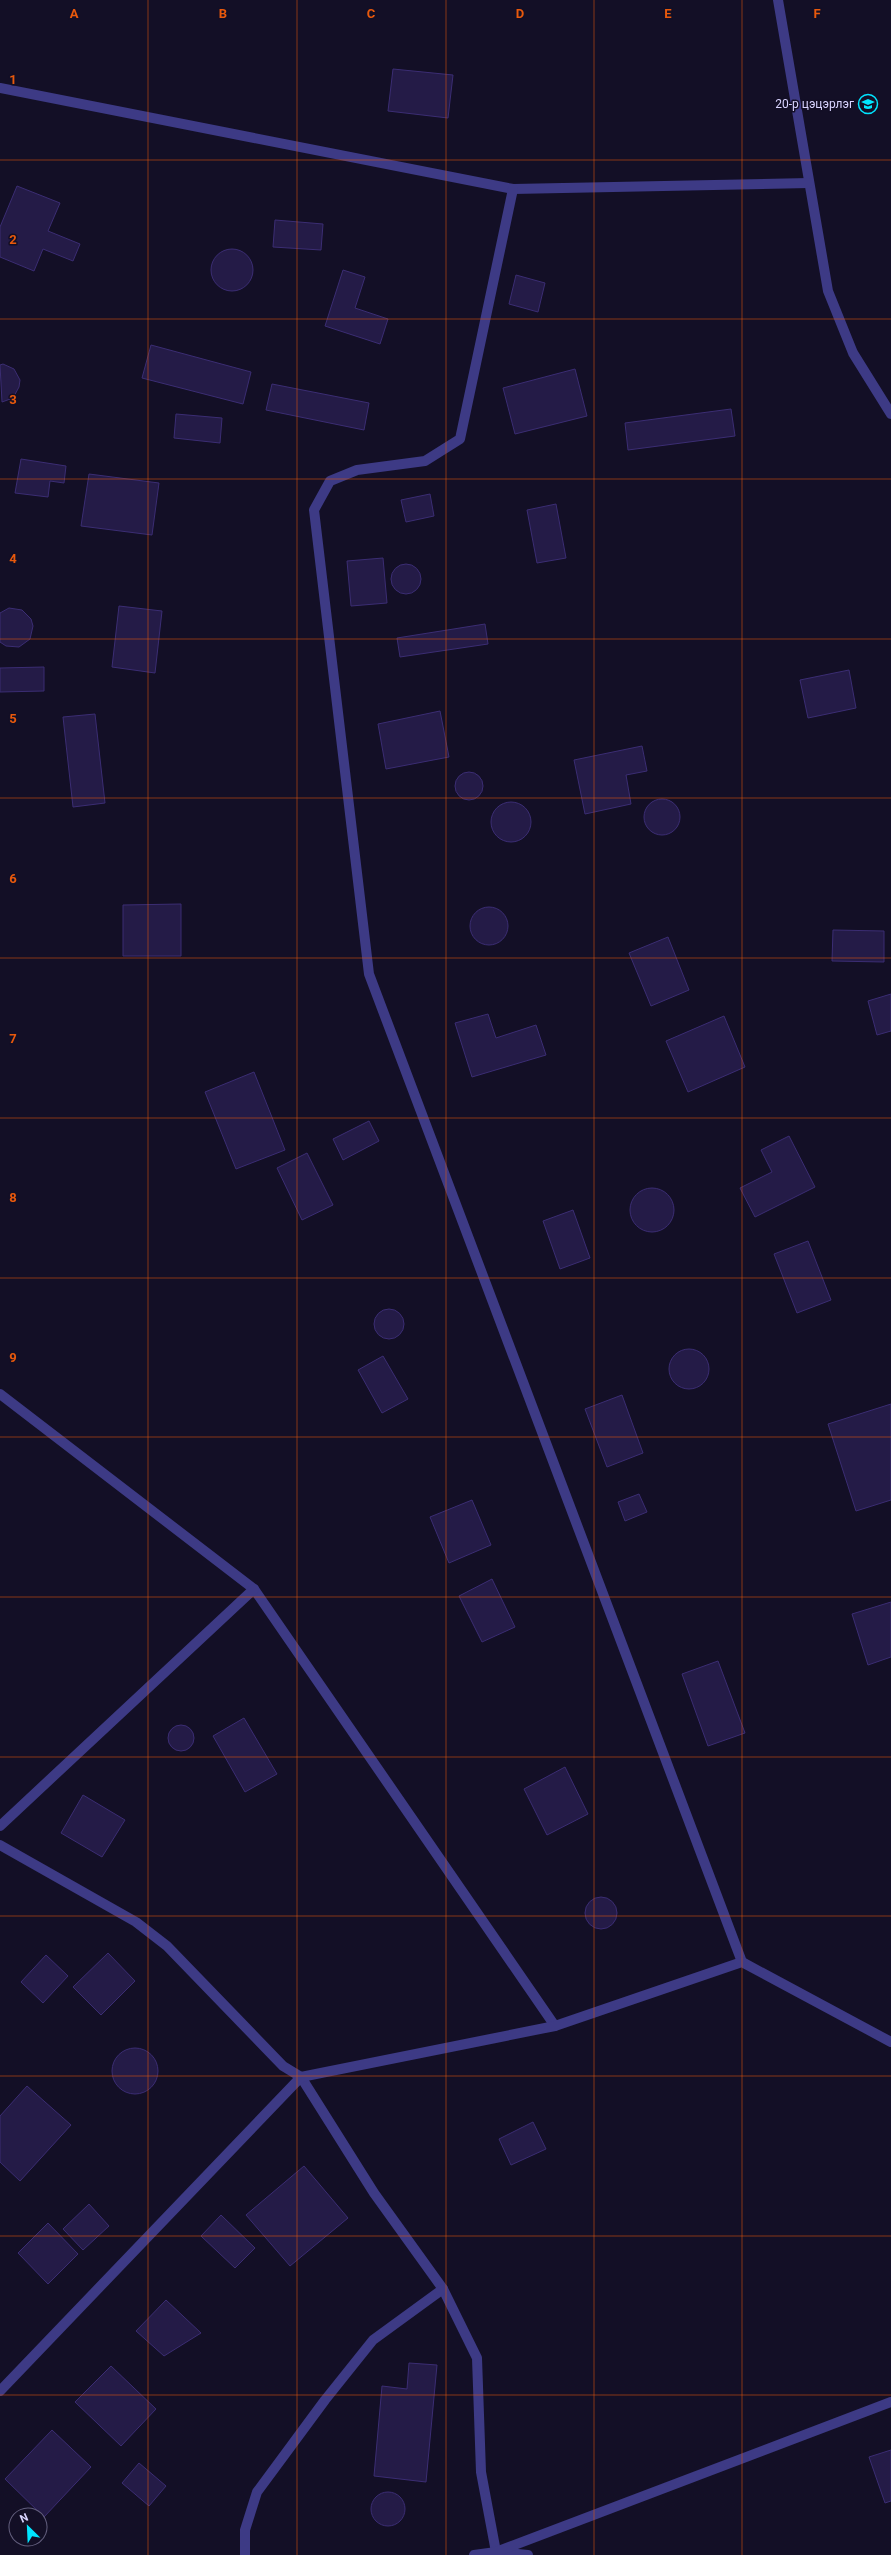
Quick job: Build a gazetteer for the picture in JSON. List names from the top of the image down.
{
  "places": {
    "school or university": ["20-р цэцэрлэг"]
  },
  "north": "top left",
  "grid": {
    "columns": [
      "A",
      "B",
      "C",
      "D",
      "E",
      "F"
    ],
    "rows": [
      "1",
      "2",
      "3",
      "4",
      "5",
      "6",
      "7",
      "8",
      "9"
    ]
  }
}
